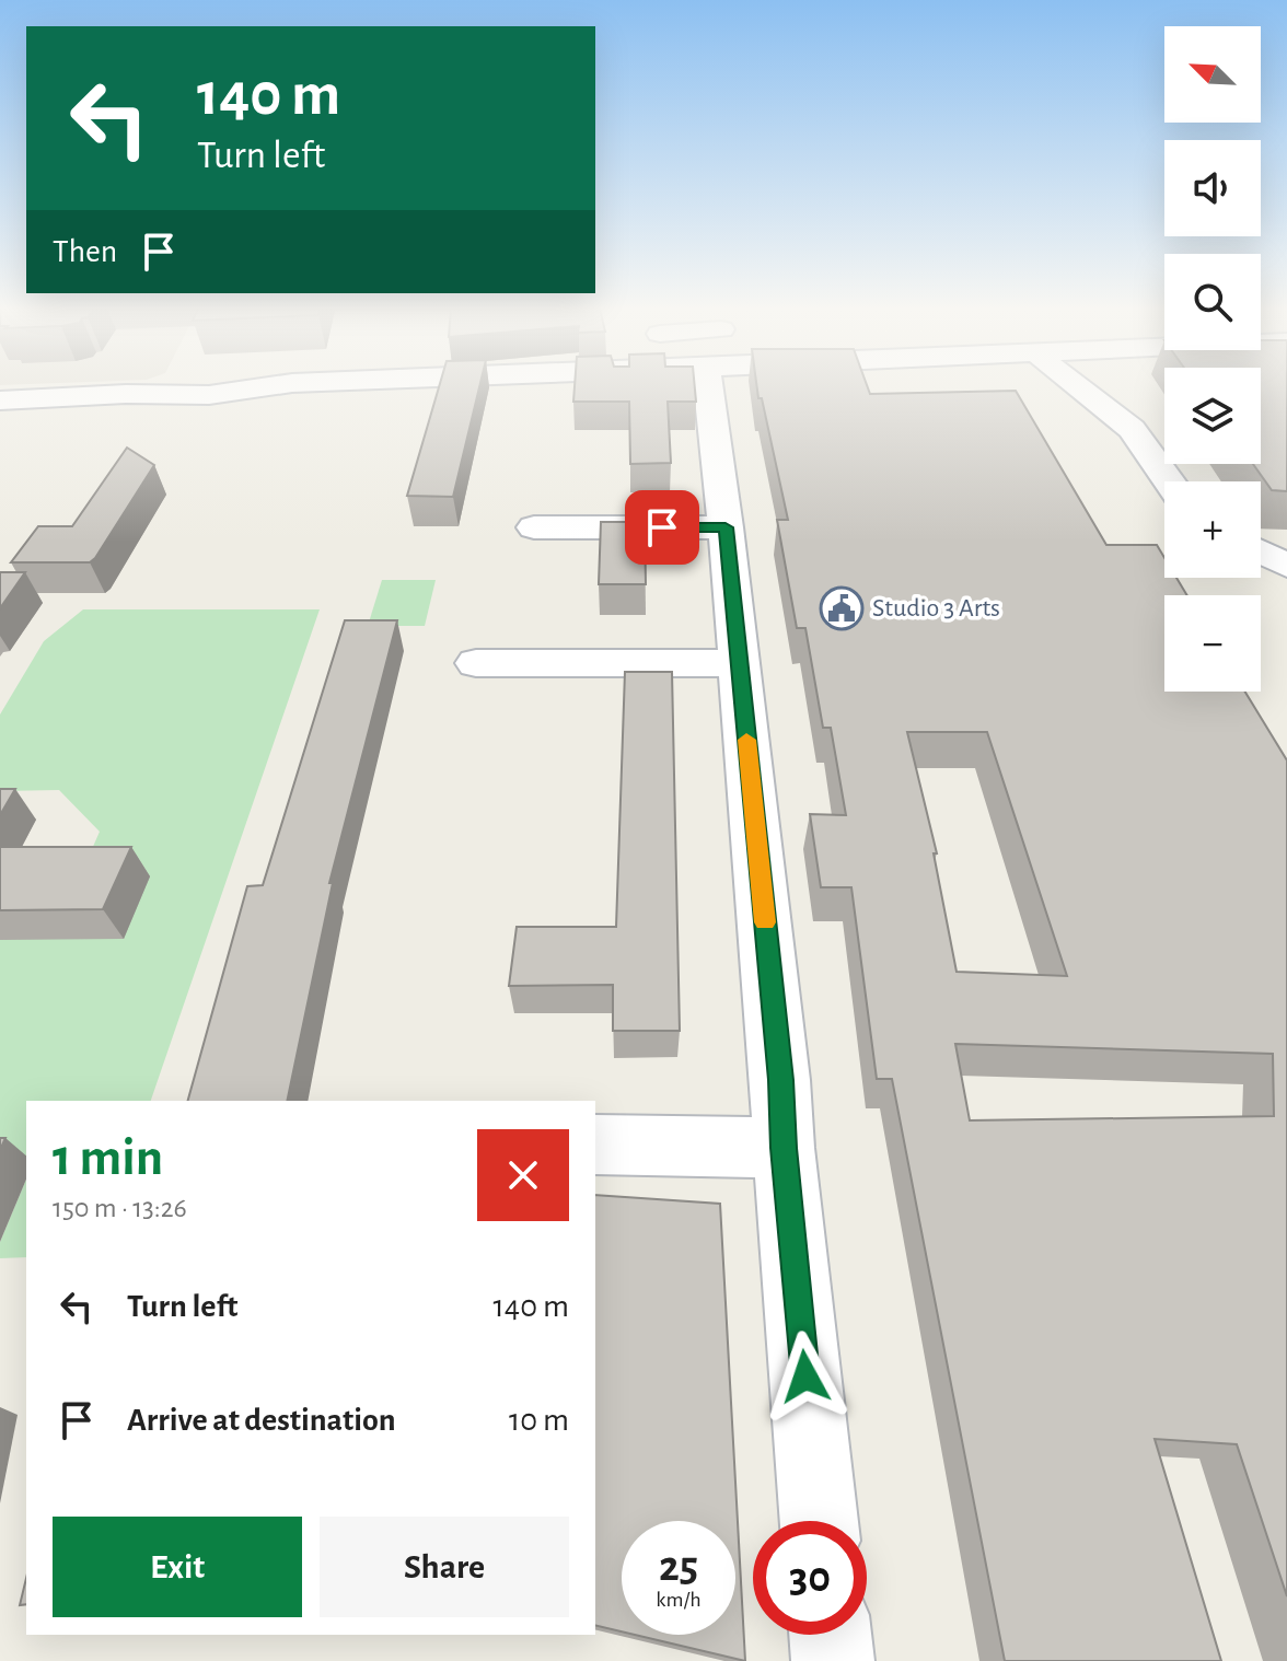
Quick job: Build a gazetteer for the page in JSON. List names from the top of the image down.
{
  "places": {
    "public building": ["Studio 3 Arts"]
  },
  "north": "top left",
  "page": {
    "map_buttons": ["+", "−"],
    "turn": ["140 m", "Turn left"],
    "then": "Then",
    "heading": ["1 min", "150 m · 13:26"],
    "list": [
      {
        "name": "Turn left",
        "value": "140 m"
      },
      {
        "name": "Arrive at destination",
        "value": "10 m"
      }
    ],
    "buttons": ["Exit", "Share"],
    "speed": "25 km/h",
    "limit": "30"
  }
}
